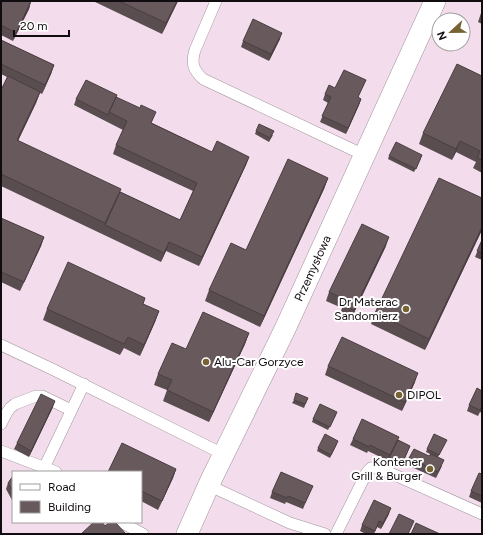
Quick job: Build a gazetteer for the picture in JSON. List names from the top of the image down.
{
  "streets": {
    "street": ["Przemysłowa"]
  },
  "places": [
    "Dr Materac Sandomierz",
    "Alu-Car Gorzyce",
    "DIPOL",
    "Kontener Grill & Burger"
  ],
  "legend": ["Road", "Building"],
  "scale_bar": "20 m",
  "north": "left"
}
